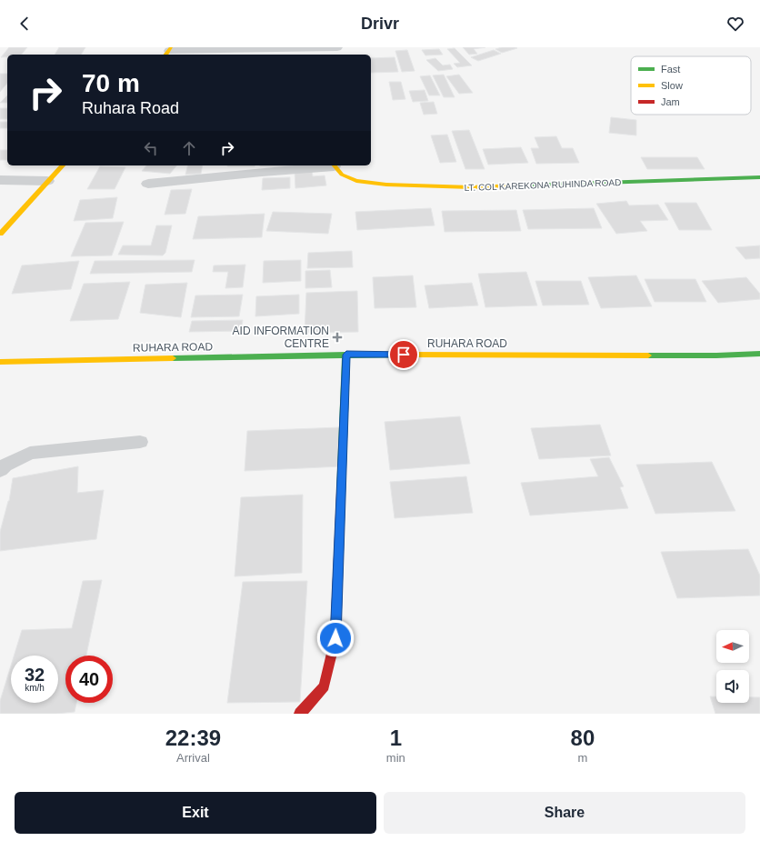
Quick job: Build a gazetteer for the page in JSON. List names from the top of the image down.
{
  "streets": {
    "street": ["LT. COL KAREKONA RUHINDA ROAD", "RUHARA ROAD"]
  },
  "places": {
    "health": ["AID INFORMATION CENTRE"]
  },
  "legend": ["Fast", "Slow", "Jam"],
  "north": "left",
  "page": {
    "header": "Drivr",
    "turn": ["70 m", "Ruhara Road"],
    "speed": "32 km/h",
    "limit": "40",
    "eta": [
      "22:39",
      "Arrival",
      "1",
      "min",
      "80",
      "m"
    ],
    "buttons": ["Exit", "Share"]
  }
}
